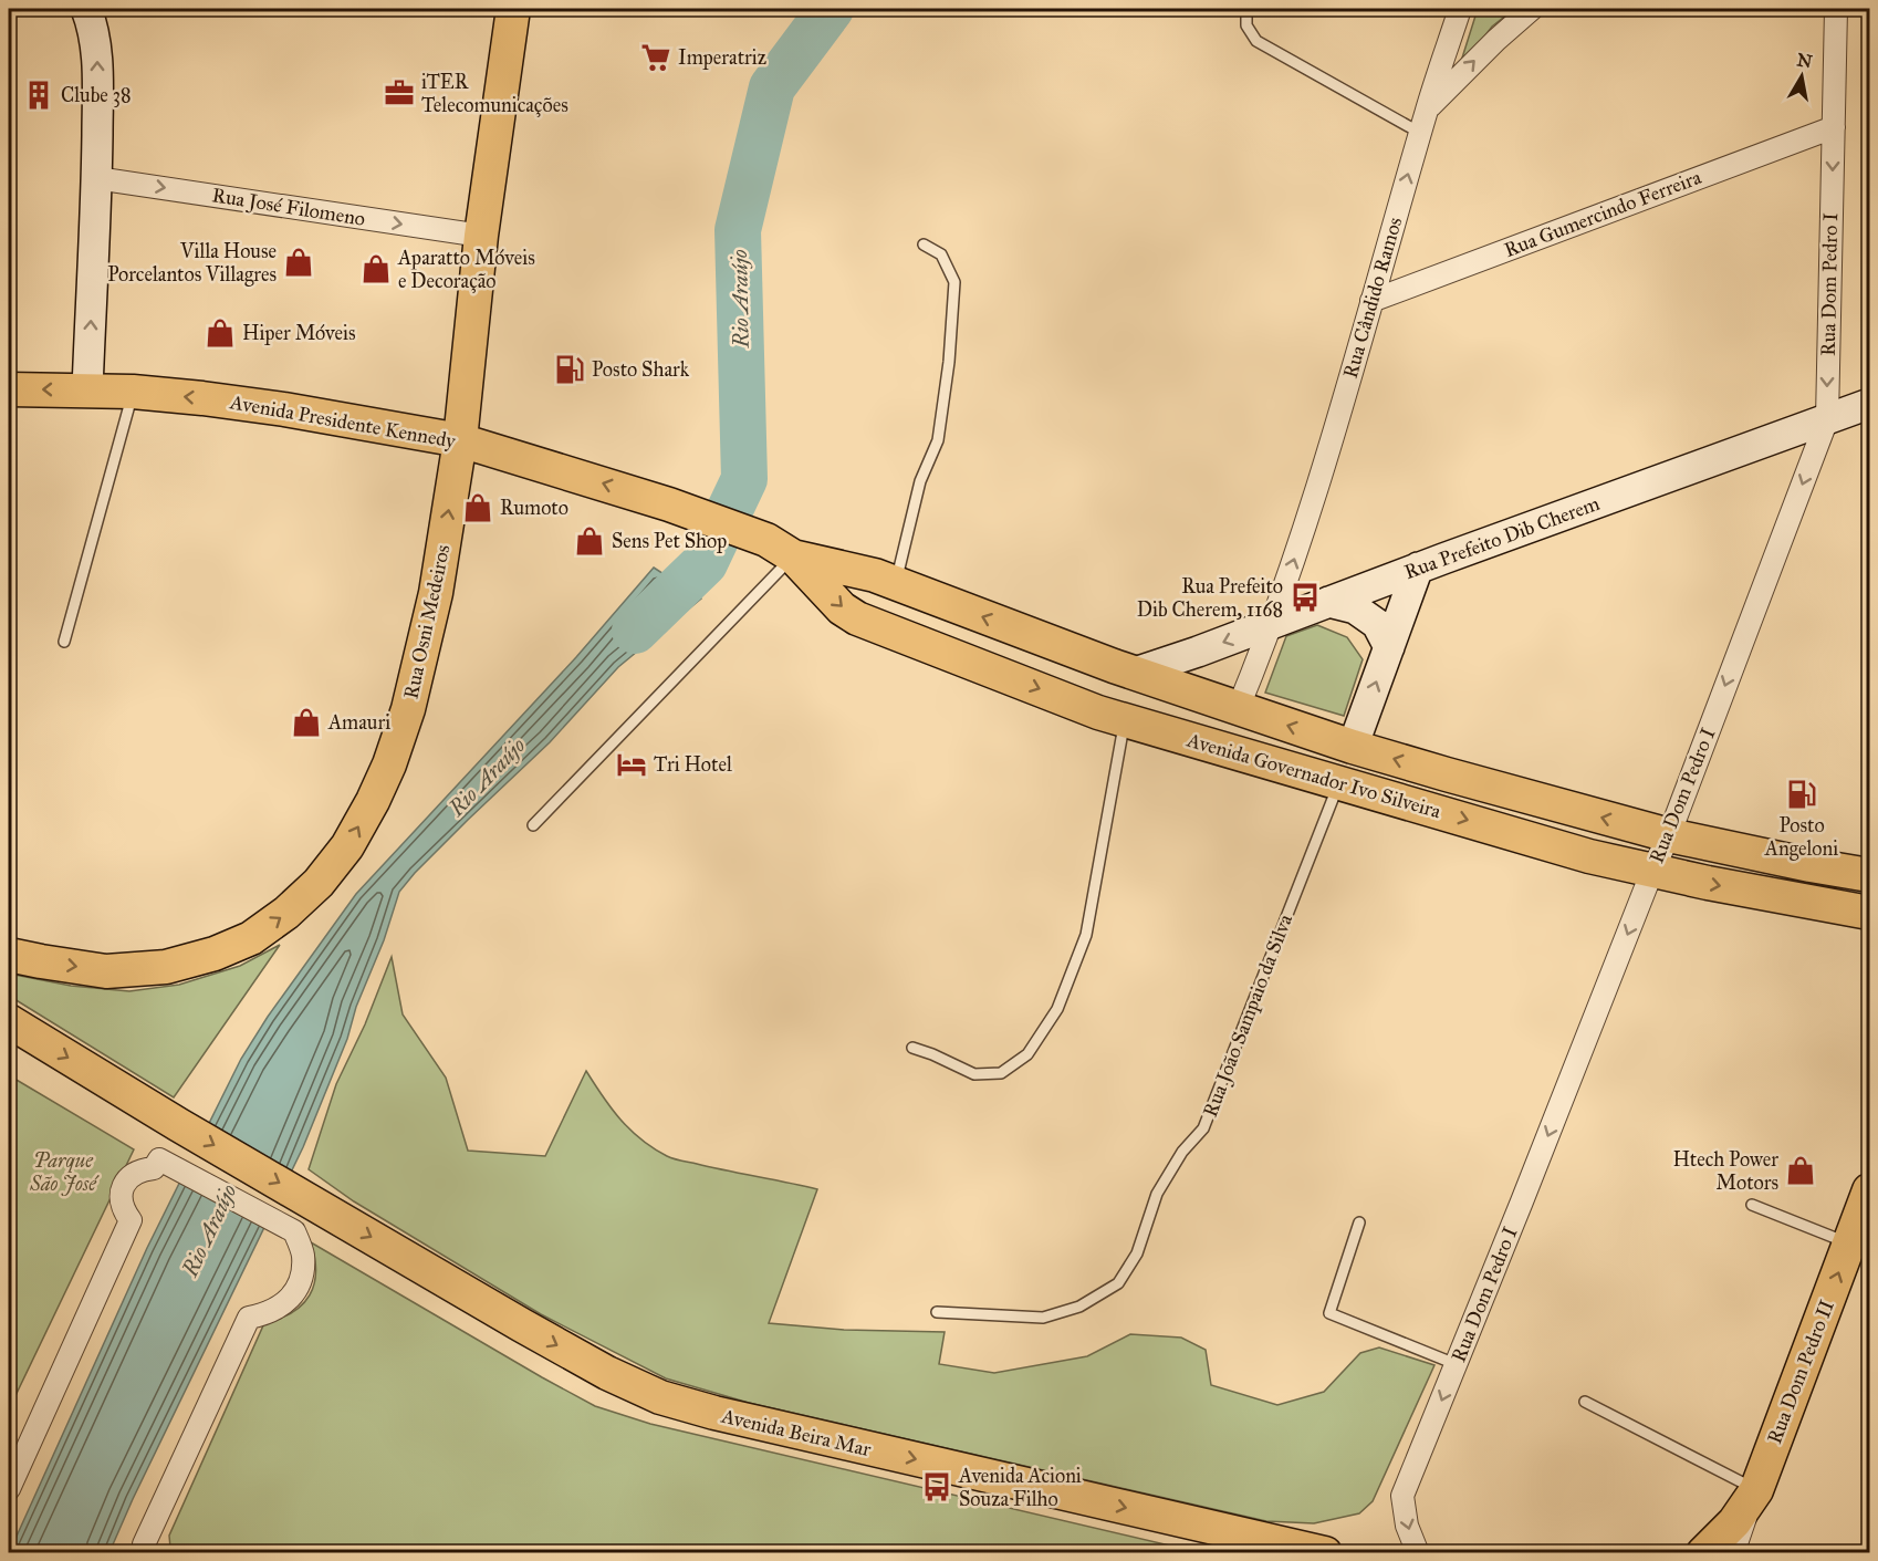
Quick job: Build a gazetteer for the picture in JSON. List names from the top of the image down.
{
  "streets": {
    "main road": [
      "Avenida Presidente Kennedy",
      "Rua Prefeito Dib Cherem",
      "Rua Osni Medeiros",
      "Avenida Governador Ivo Silveira",
      "Rua Dom Pedro II",
      "Avenida Beira Mar"
    ],
    "street": [
      "Rua José Filomeno",
      "Rua Gumercindo Ferreira",
      "Rua Dom Pedro I",
      "Rua Cândido Ramos"
    ],
    "lane": ["Rua João Sampaio da Silva"]
  },
  "crossings": [
    ["Rua José Filomeno", "Rua Osni Medeiros"],
    ["Rua Gumercindo Ferreira", "Rua Dom Pedro I"],
    ["Rua Gumercindo Ferreira", "Rua Cândido Ramos"],
    ["Rua Dom Pedro I", "Rua Prefeito Dib Cherem"],
    ["Rua Dom Pedro I", "Avenida Governador Ivo Silveira"],
    ["Rua Cândido Ramos", "Rua Prefeito Dib Cherem"],
    ["Rua Cândido Ramos", "Avenida Governador Ivo Silveira"],
    ["Avenida Presidente Kennedy", "Rua Osni Medeiros"],
    ["Avenida Presidente Kennedy", "Avenida Governador Ivo Silveira"],
    ["Rua Prefeito Dib Cherem", "Avenida Governador Ivo Silveira"],
    ["Avenida Governador Ivo Silveira", "Rua João Sampaio da Silva"]
  ],
  "one_way": [
    "Rua José Filomeno",
    "Rua Dom Pedro I",
    "Rua Cândido Ramos",
    "Avenida Presidente Kennedy",
    "Rua Osni Medeiros",
    "Rua Dom Pedro II",
    "Avenida Beira Mar"
  ],
  "water": ["Rio Araújo"],
  "parks": ["Parque São José"],
  "places": {
    "supermarket": ["Imperatriz"],
    "office": ["iTER Telecomunicações"],
    "building": ["Clube 38"],
    "shop": [
      "Villa House Porcelantos Villagres",
      "Aparatto Móveis e Decoração",
      "Hiper Móveis",
      "Rumoto",
      "Sens Pet Shop",
      "Amauri",
      "Htech Power Motors"
    ],
    "fuel station": ["Posto Shark", "Posto Angeloni"],
    "bus stop": ["Rua Prefeito Dib Cherem, 1168", "Avenida Acioni Souza Filho"],
    "hotel": ["Tri Hotel"]
  },
  "north": "top"
}
